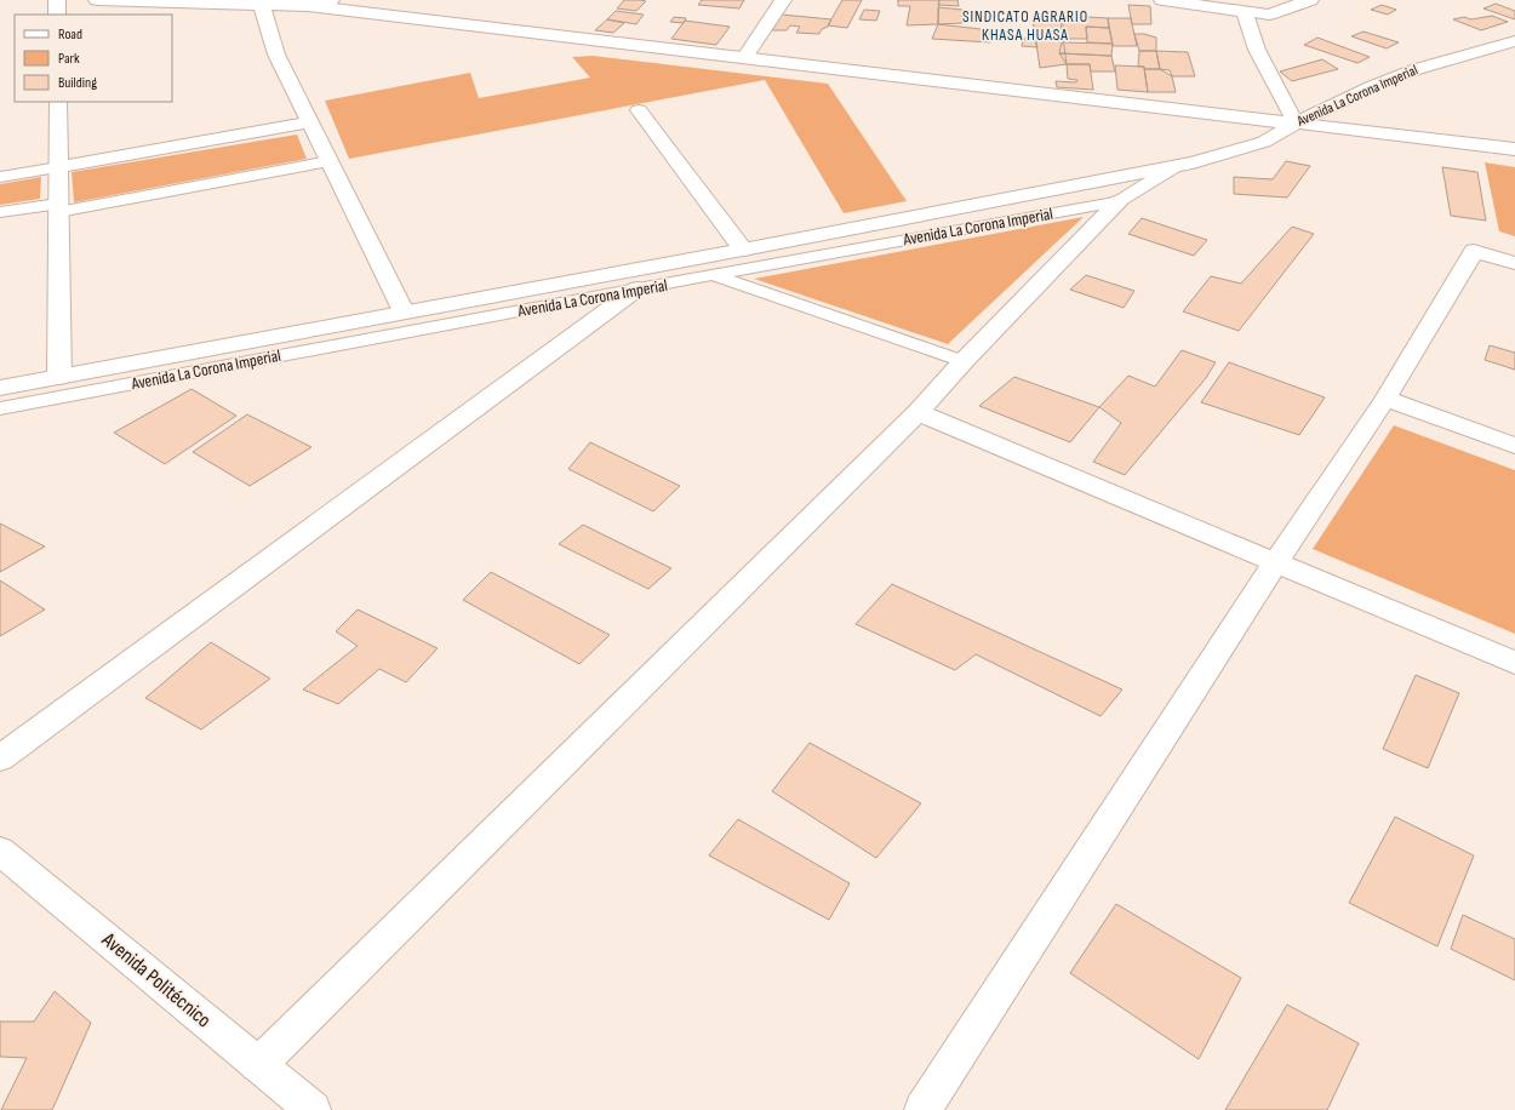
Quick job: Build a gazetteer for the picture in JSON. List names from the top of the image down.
{
  "streets": {
    "street": ["Avenida La Corona Imperial", "Avenida Politécnico"]
  },
  "districts": ["SINDICATO AGRARIO KHASA HUASA"],
  "legend": ["Road", "Park", "Building"]
}
